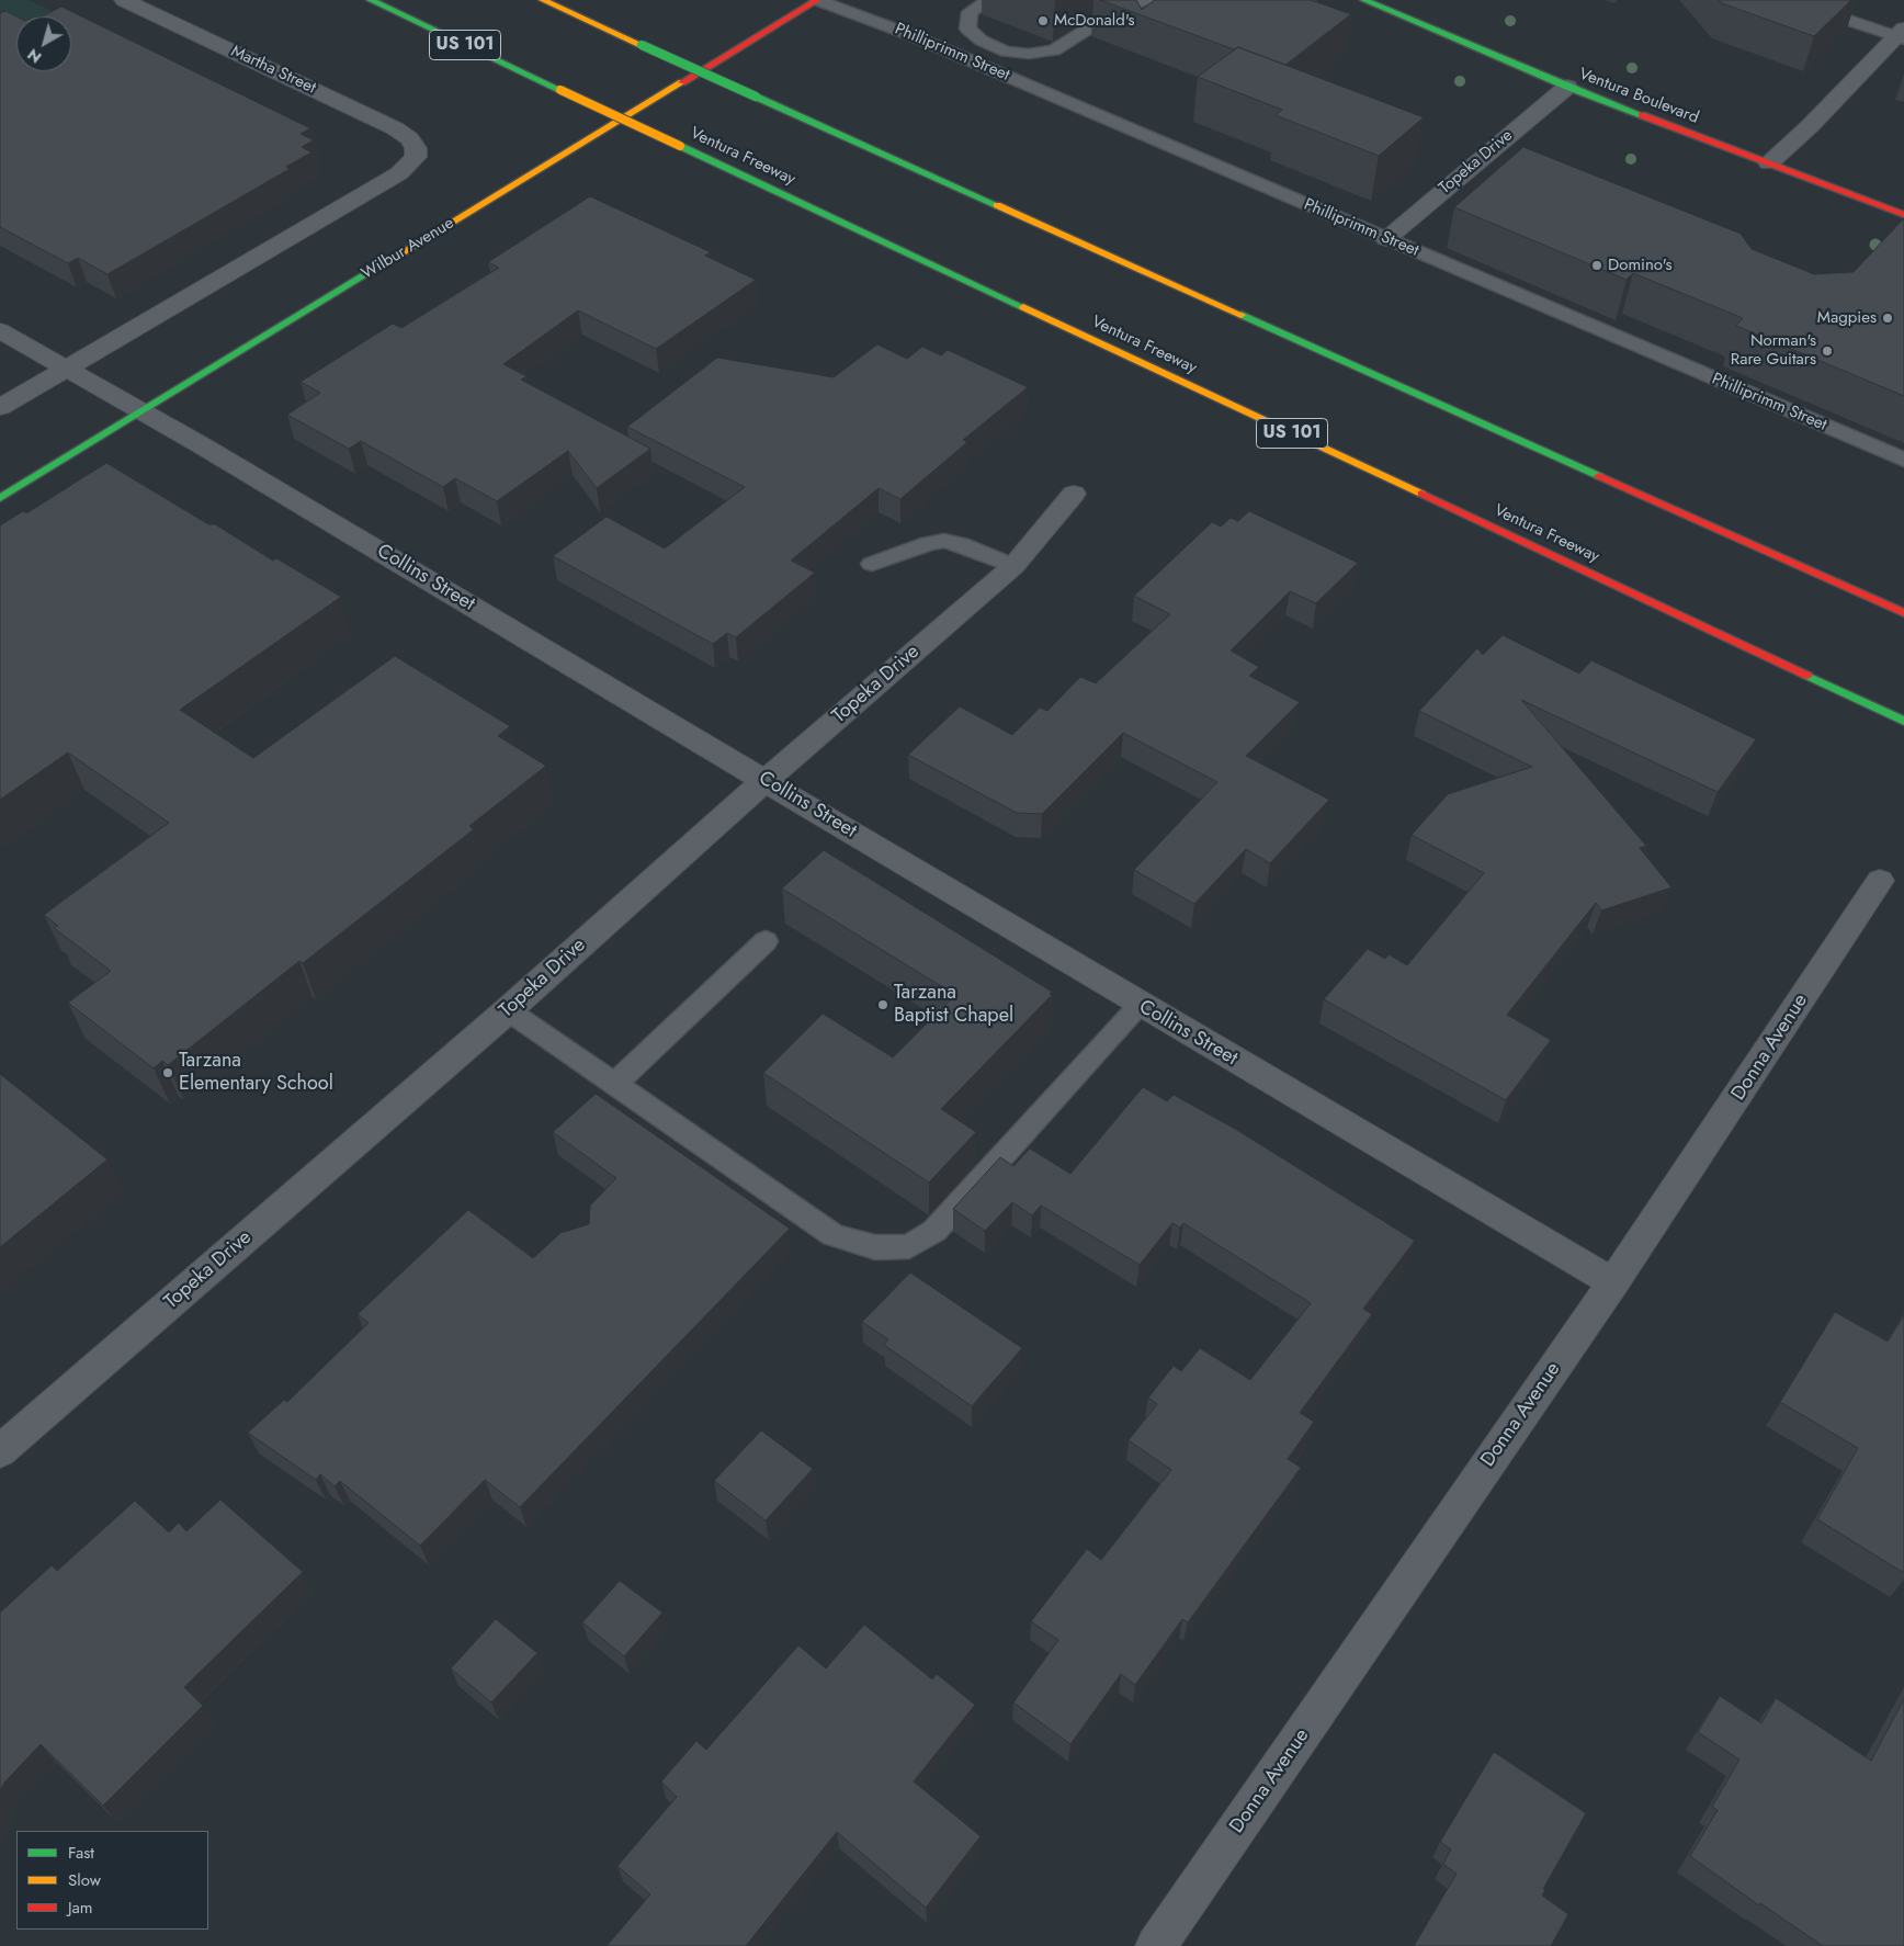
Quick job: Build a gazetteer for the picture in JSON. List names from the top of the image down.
{
  "streets": {
    "main road": [
      "US 101",
      "Ventura Boulevard",
      "Ventura Freeway",
      "Wilbur Avenue"
    ],
    "street": [
      "Martha Street",
      "Topeka Drive",
      "Collins Street",
      "Donna Avenue"
    ],
    "lane": ["Philliprimm Street"]
  },
  "crossings": [
    ["Philliprimm Street", "Topeka Drive"],
    ["Philliprimm Street", "Wilbur Avenue"],
    ["Martha Street", "Collins Street"],
    ["Ventura Boulevard", "Topeka Drive"],
    ["Topeka Drive", "Collins Street"],
    ["Wilbur Avenue", "Collins Street"],
    ["Collins Street", "Donna Avenue"]
  ],
  "places": [
    "McDonald's",
    "Domino's",
    "Magpies",
    "Norman's Rare Guitars",
    "Tarzana Baptist Chapel",
    "Tarzana Elementary School"
  ],
  "legend": ["Fast", "Slow", "Jam"],
  "north": "bottom left"
}
